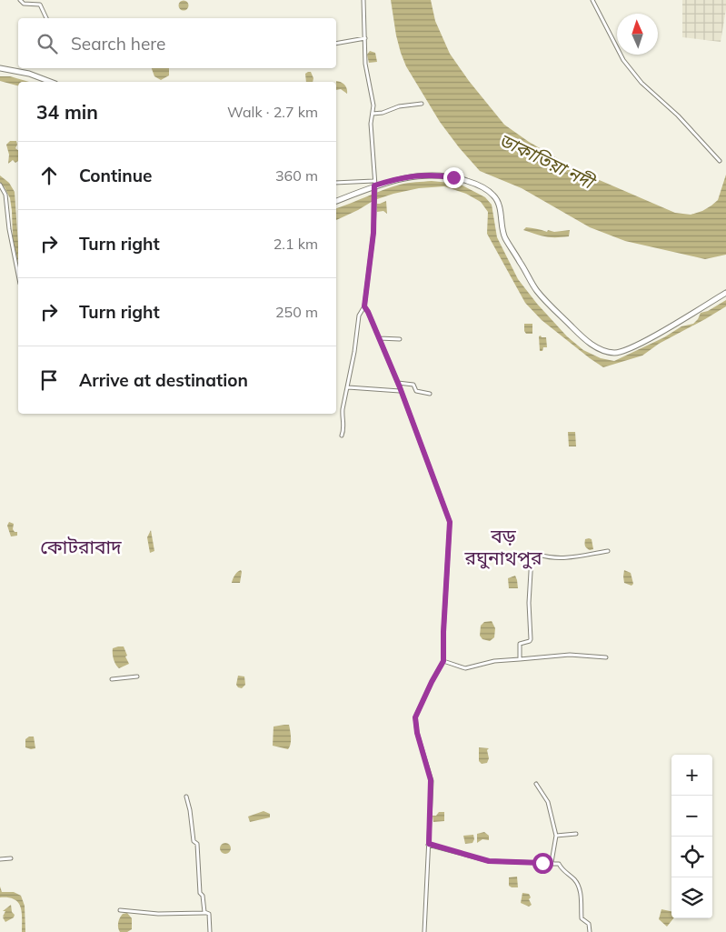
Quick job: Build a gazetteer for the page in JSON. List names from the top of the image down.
{
  "districts": ["বড় রঘুনাথপুর", "কোটরাবাদ"],
  "water": ["ডাকাতিয়া নদী"],
  "north": "top",
  "page": {
    "search": "Search here",
    "heading": ["34 min", "Walk · 2.7 km"],
    "list": [
      ["Continue", "360 m"],
      ["Turn right", "2.1 km"],
      ["Turn right", "250 m"],
      "Arrive at destination"
    ],
    "map_buttons": ["+", "−"]
  }
}
